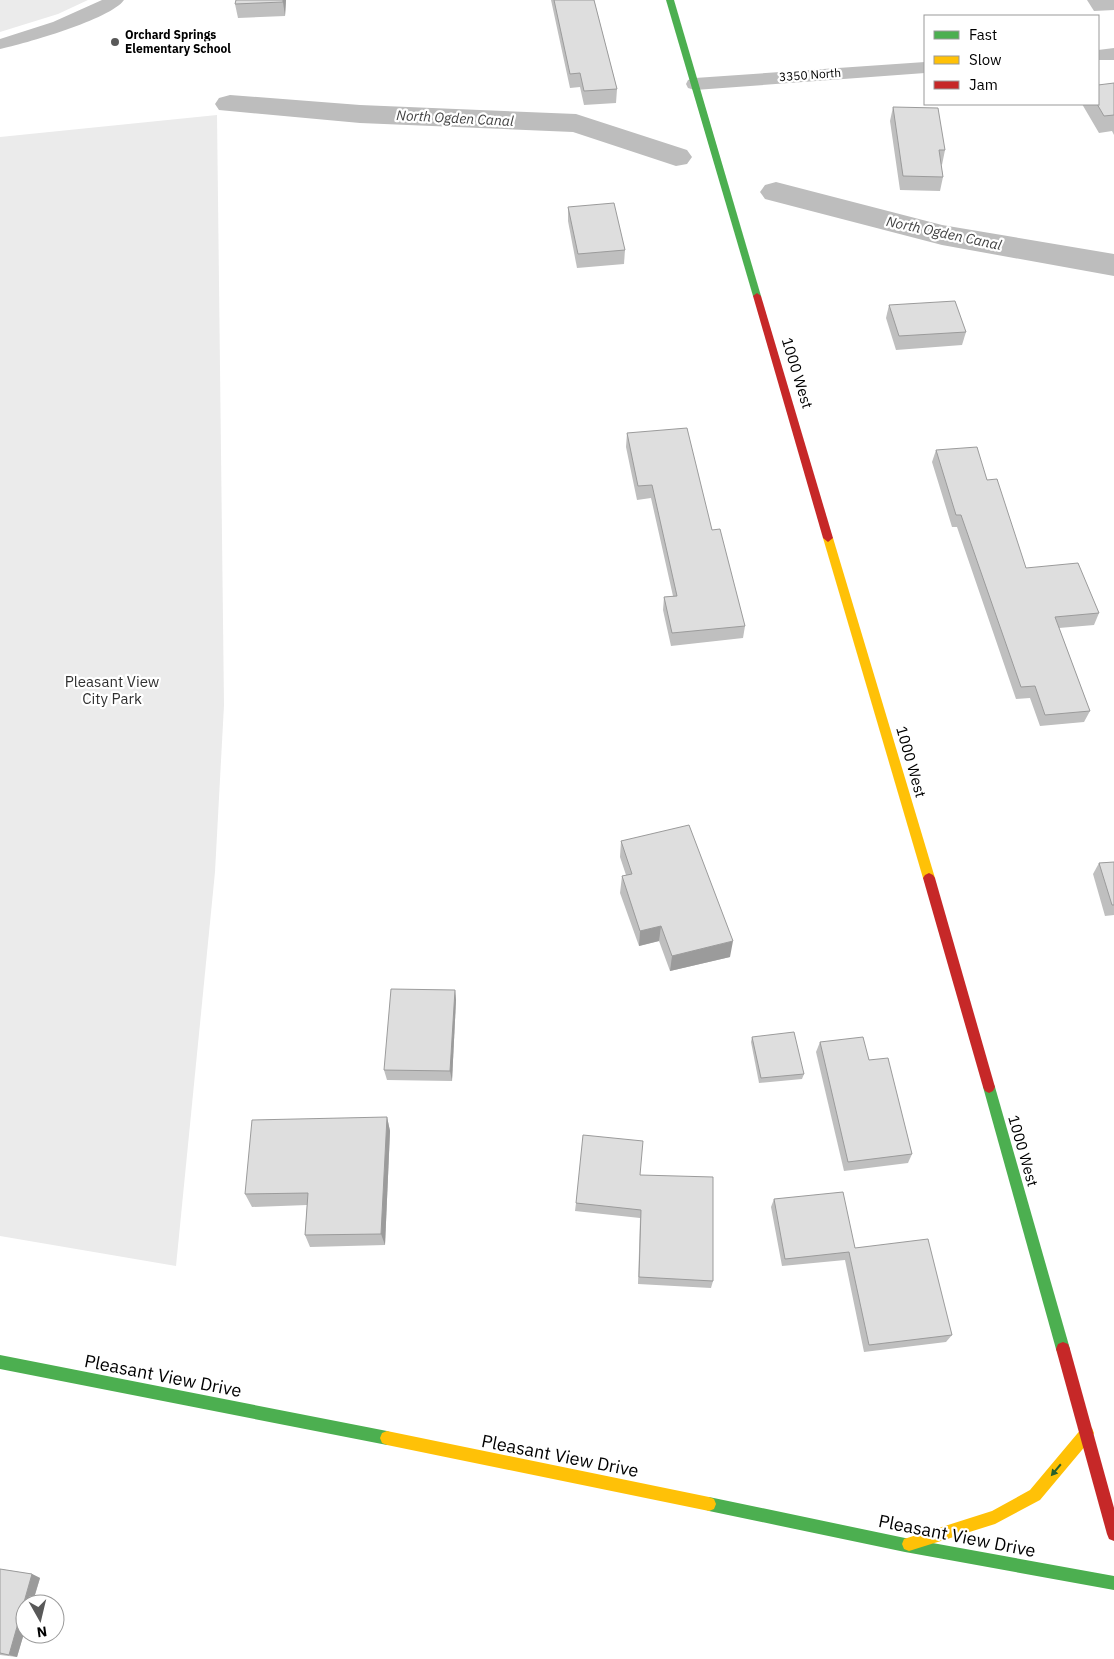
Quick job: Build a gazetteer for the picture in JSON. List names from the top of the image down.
{
  "streets": {
    "street": ["3350 North", "1000 West", "Pleasant View Drive"]
  },
  "crossings": [
    ["3350 North", "1000 West"]
  ],
  "water": ["North Ogden Canal"],
  "parks": ["Pleasant View City Park"],
  "places": ["Orchard Springs Elementary School"],
  "legend": ["Fast", "Slow", "Jam"],
  "north": "bottom"
}
